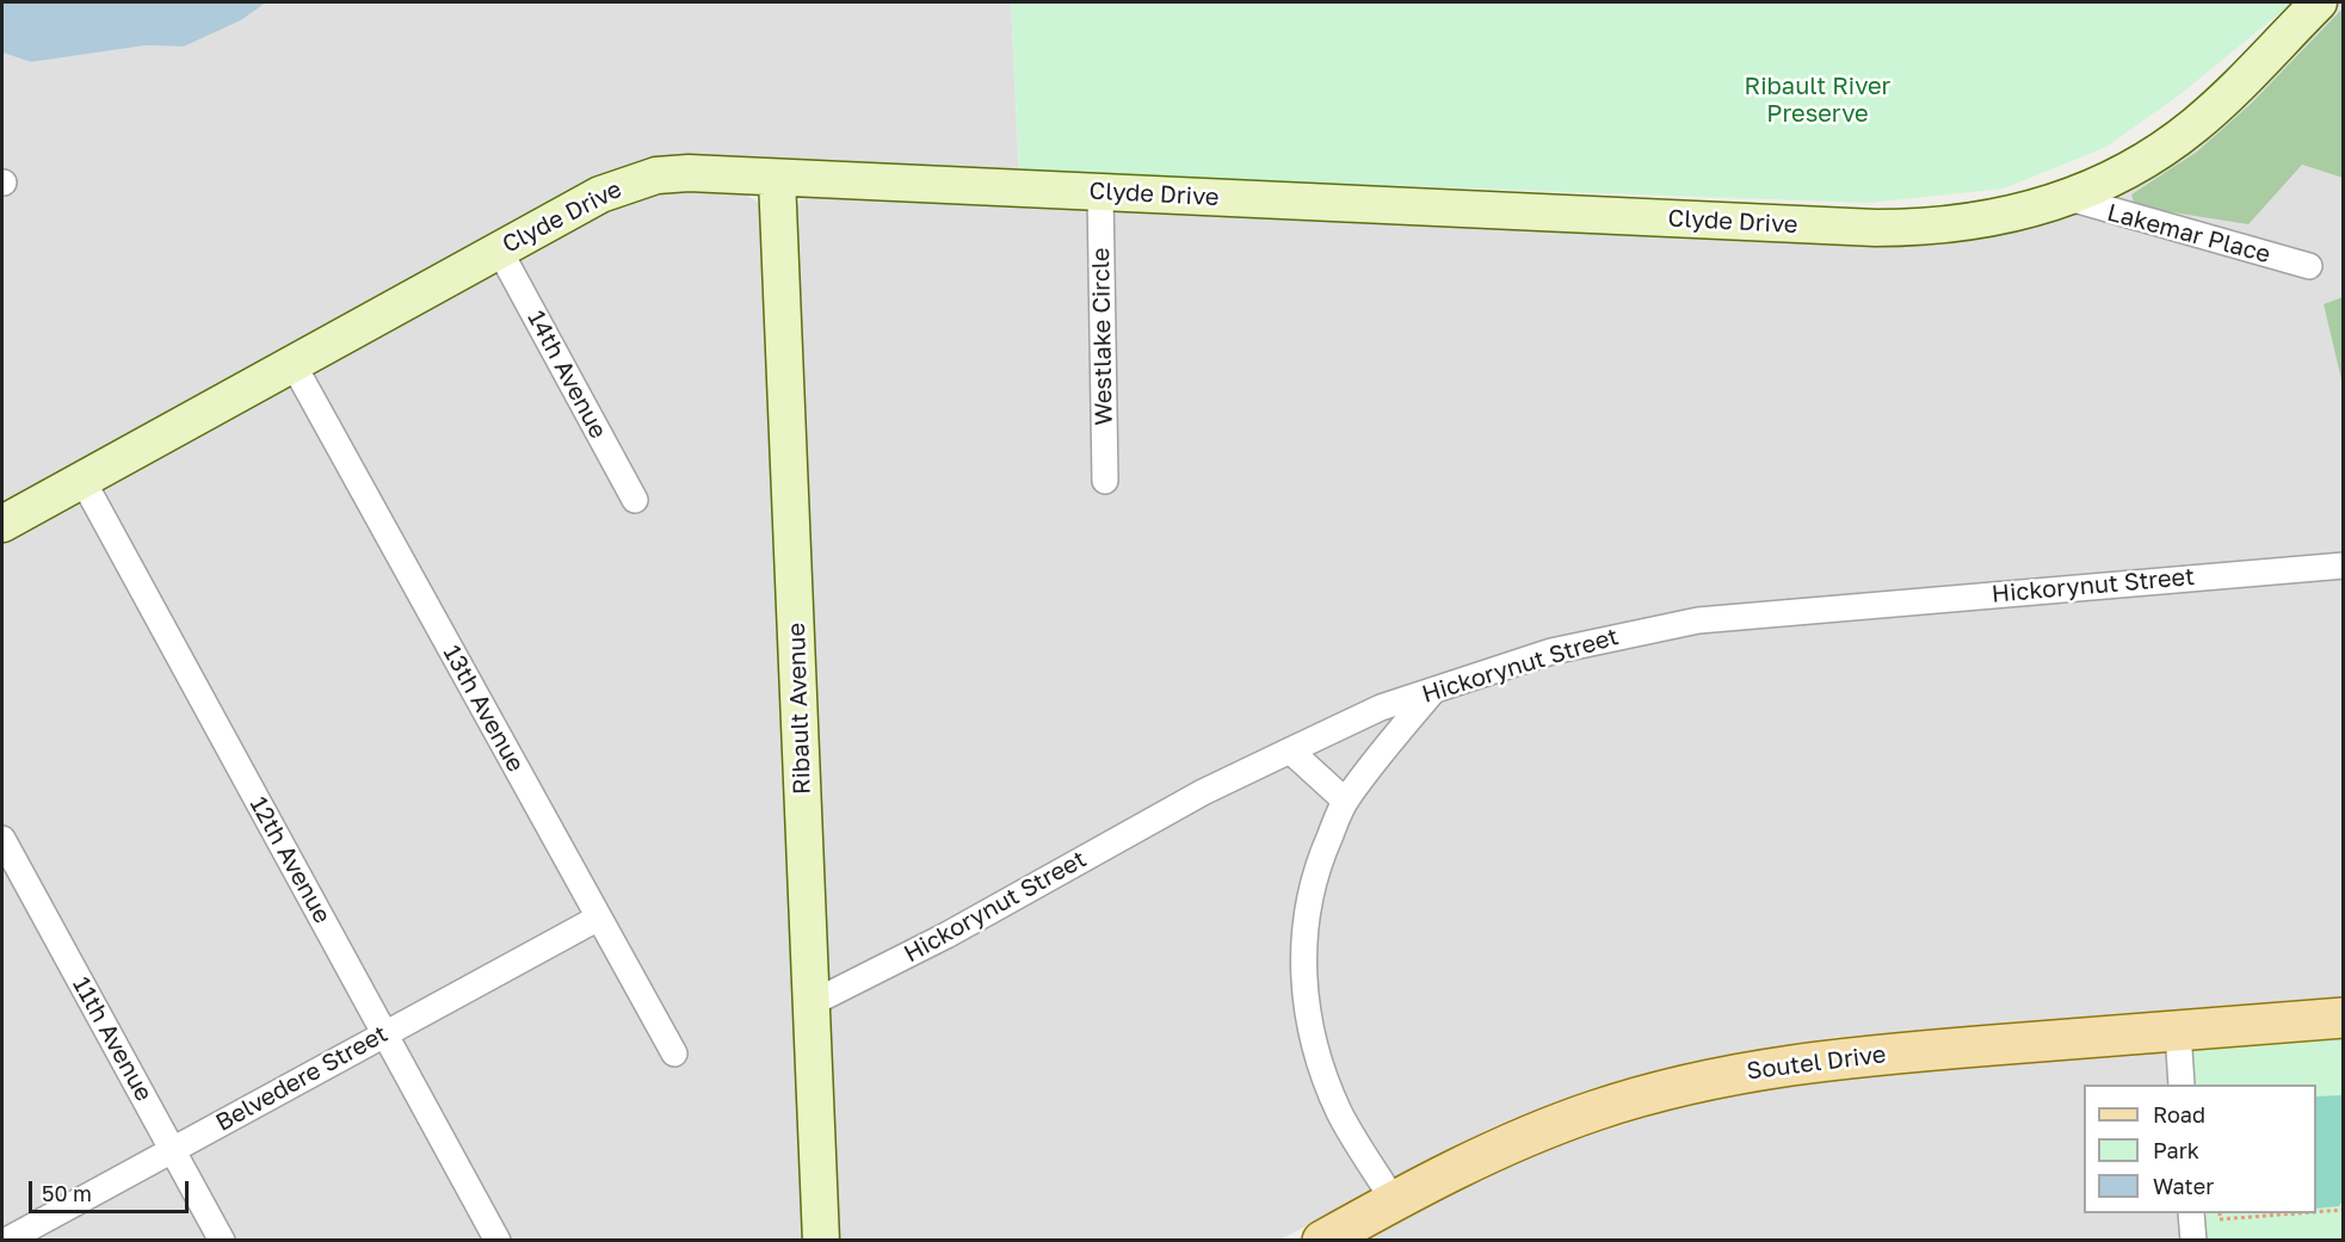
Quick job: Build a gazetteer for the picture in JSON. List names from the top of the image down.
{
  "streets": {
    "main road": ["Soutel Drive"],
    "street": [
      "Clyde Drive",
      "Lakemar Place",
      "Westlake Circle",
      "14th Avenue",
      "Hickorynut Street",
      "13th Avenue",
      "Ribault Avenue",
      "12th Avenue",
      "11th Avenue",
      "Belvedere Street"
    ]
  },
  "crossings": [
    ["Clyde Drive", "Lakemar Place"],
    ["Clyde Drive", "Westlake Circle"],
    ["Clyde Drive", "14th Avenue"],
    ["Clyde Drive", "13th Avenue"],
    ["Clyde Drive", "Ribault Avenue"],
    ["Clyde Drive", "12th Avenue"],
    ["Hickorynut Street", "Ribault Avenue"],
    ["13th Avenue", "Belvedere Street"],
    ["12th Avenue", "Belvedere Street"],
    ["11th Avenue", "Belvedere Street"]
  ],
  "parks": ["Ribault River Preserve"],
  "legend": ["Road", "Park", "Water"],
  "scale_bar": "50 m"
}
